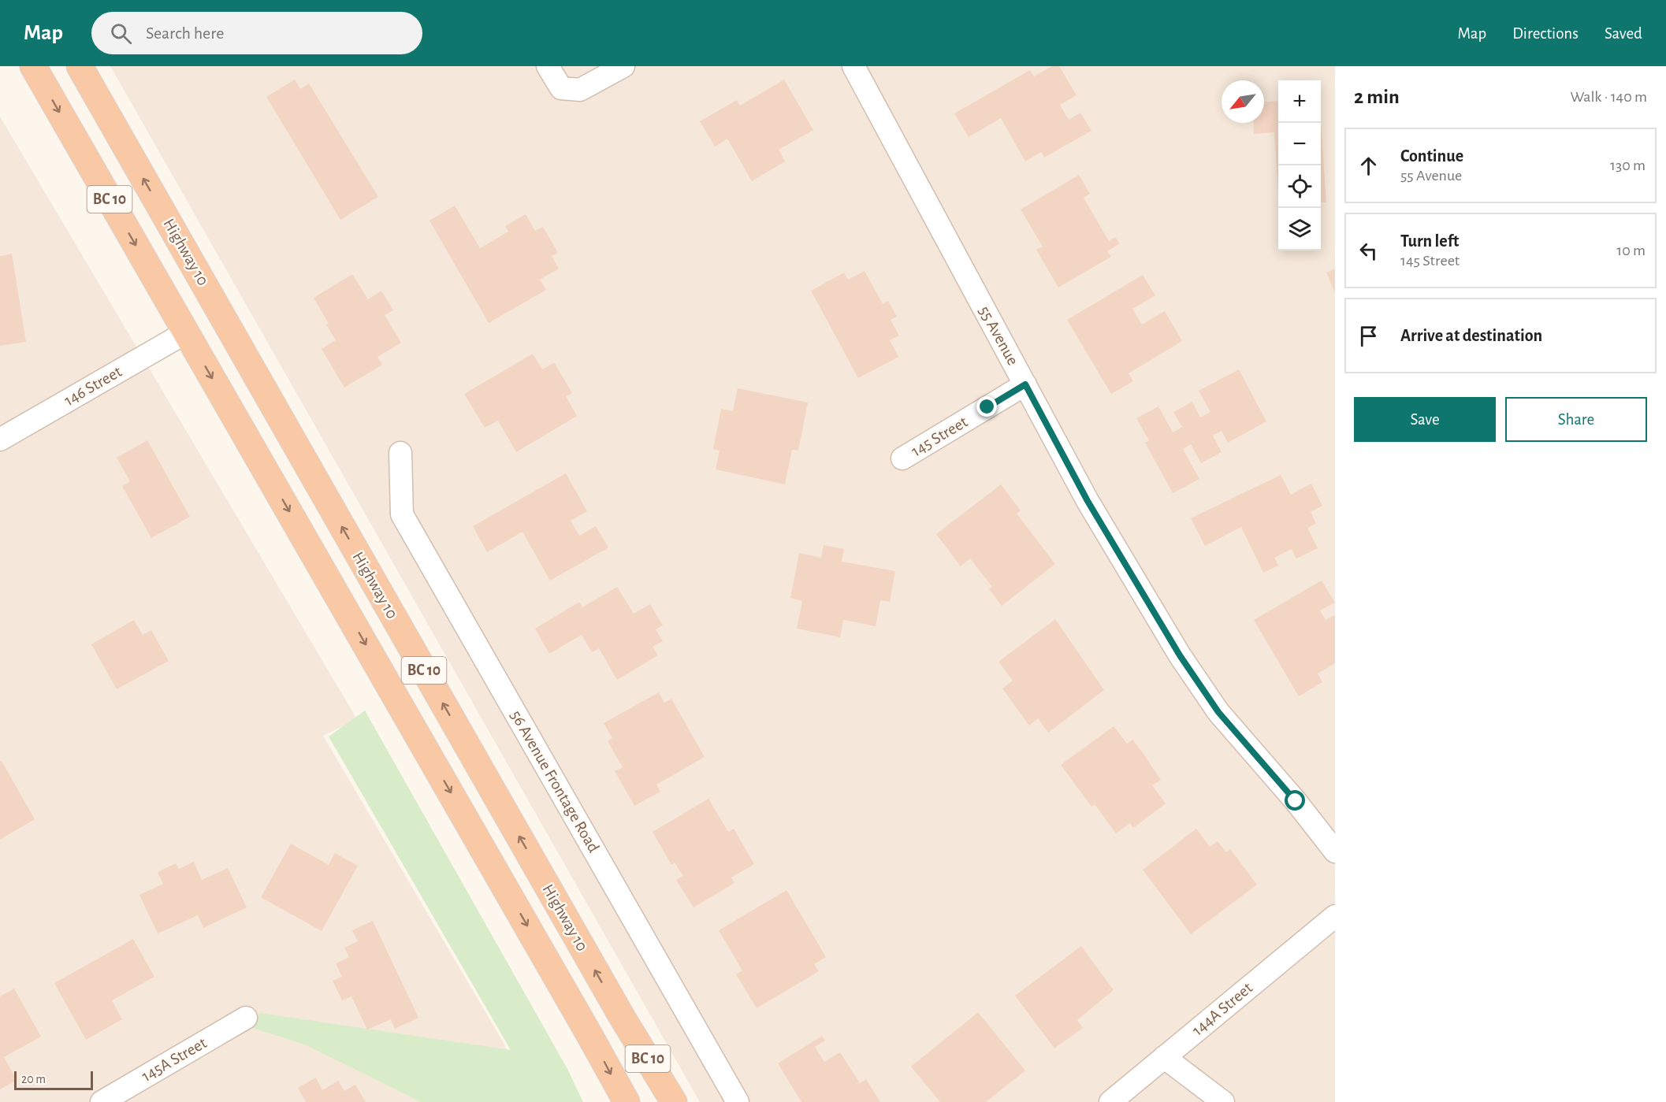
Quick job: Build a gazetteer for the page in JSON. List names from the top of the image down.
{
  "streets": {
    "highway": ["BC 10", "Highway 10"],
    "street": [
      "55 Avenue",
      "146 Street",
      "145 Street",
      "56 Avenue Frontage Road",
      "144A Street",
      "145A Street"
    ]
  },
  "crossings": [
    ["BC 10", "146 Street"],
    ["55 Avenue", "145 Street"]
  ],
  "scale_bar": "20 m",
  "north": "bottom left",
  "page": {
    "header": "Map",
    "search": "Search here",
    "nav": ["Map", "Directions", "Saved"],
    "heading": ["2 min", "Walk · 140 m"],
    "map_buttons": ["+", "−"],
    "list": [
      ["Continue", "55 Avenue", "130 m"],
      ["Turn left", "145 Street", "10 m"],
      "Arrive at destination"
    ],
    "buttons": ["Save", "Share"],
    "scale": "20 m"
  }
}
